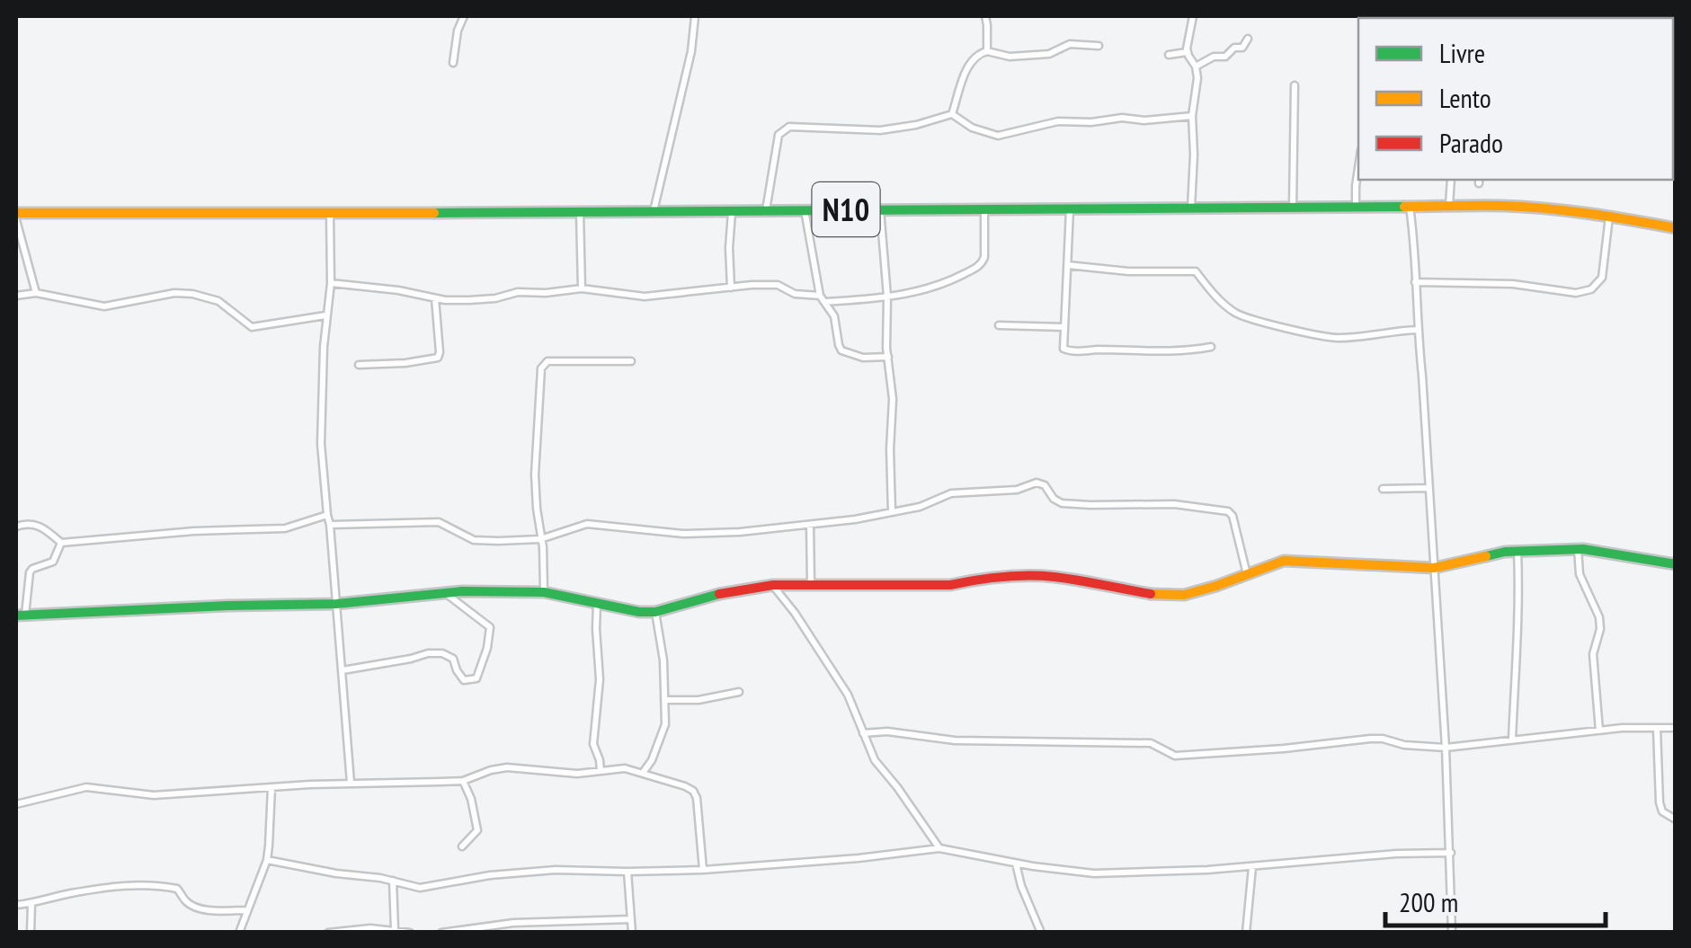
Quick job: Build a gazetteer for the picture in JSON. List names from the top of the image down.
{
  "streets": {
    "street": ["N10"]
  },
  "legend": ["Livre", "Lento", "Parado"],
  "scale_bar": "200 m"
}
